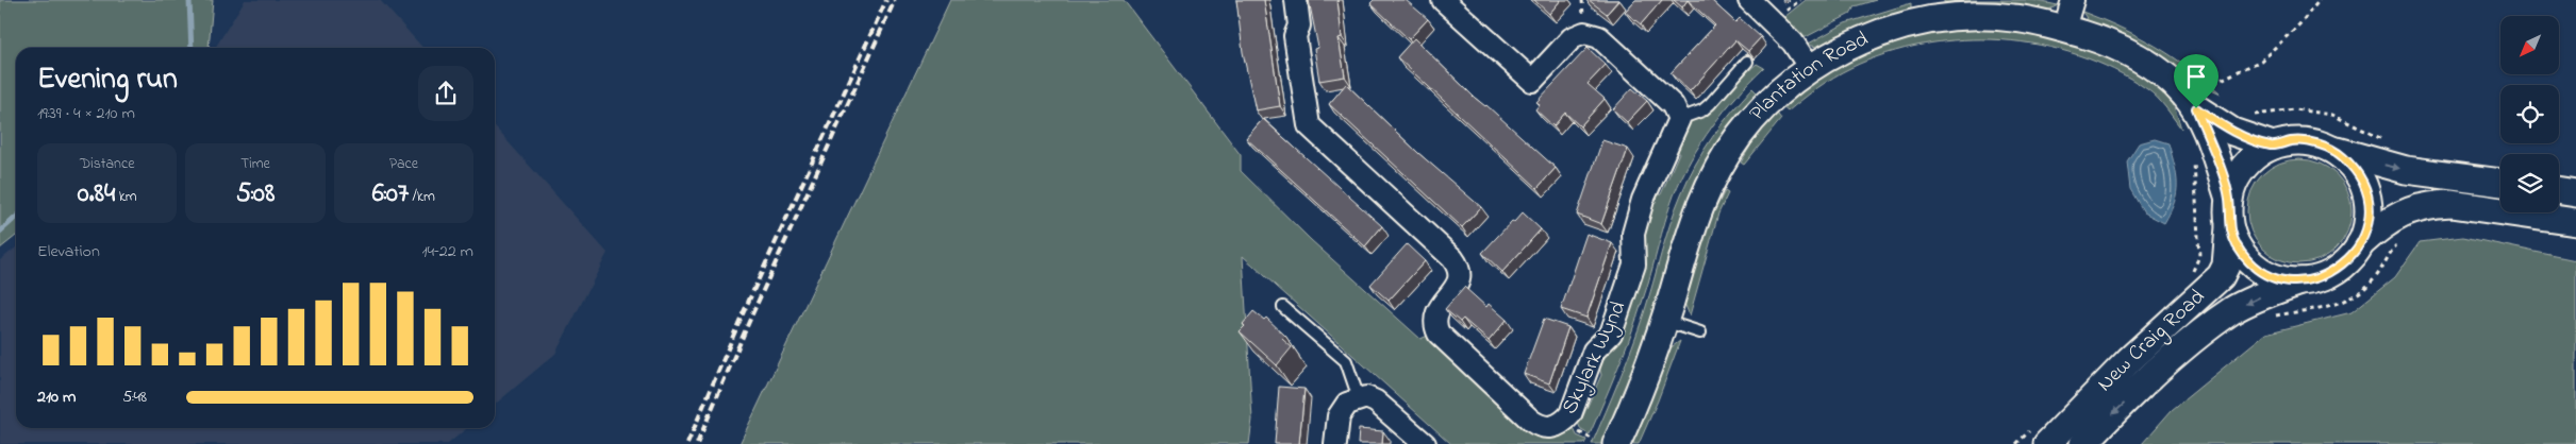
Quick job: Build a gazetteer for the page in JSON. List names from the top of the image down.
{
  "streets": {
    "street": ["Plantation Road", "New Craig Road", "Skylark Wynd"]
  },
  "crossings": [
    ["Plantation Road", "New Craig Road"]
  ],
  "north": "bottom left",
  "page": {
    "heading": ["Evening run", "19:39 · 4 × 210 m"],
    "stats": [
      ["Distance", "0.84 km"],
      ["Time", "5:08"],
      ["Pace", "6:07 /km"]
    ],
    "chart": ["Elevation", "14–22 m"],
    "list": [
      {
        "name": "210 m",
        "note": "5:48"
      }
    ]
  }
}
